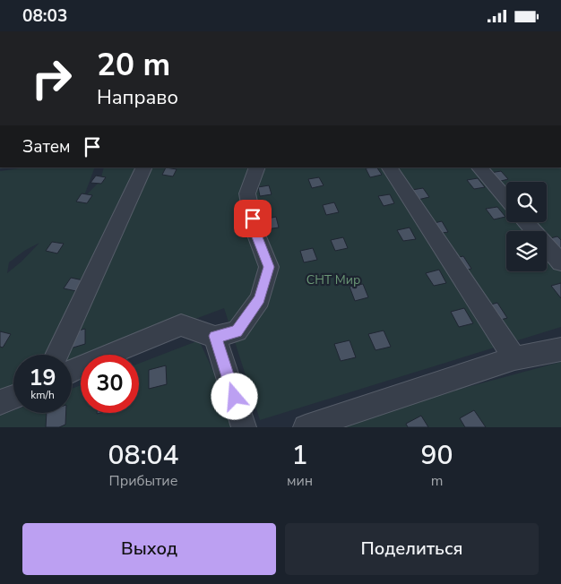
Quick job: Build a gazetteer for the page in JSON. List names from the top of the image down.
{
  "parks": ["СНТ Мир"],
  "page": {
    "status": "08:03",
    "turn": ["20 m", "Направо"],
    "then": "Затем",
    "speed": "19 km/h",
    "limit": "30",
    "eta": [
      "08:04",
      "Прибытие",
      "1",
      "мин",
      "90",
      "m"
    ],
    "buttons": ["Выход", "Поделиться"]
  }
}
